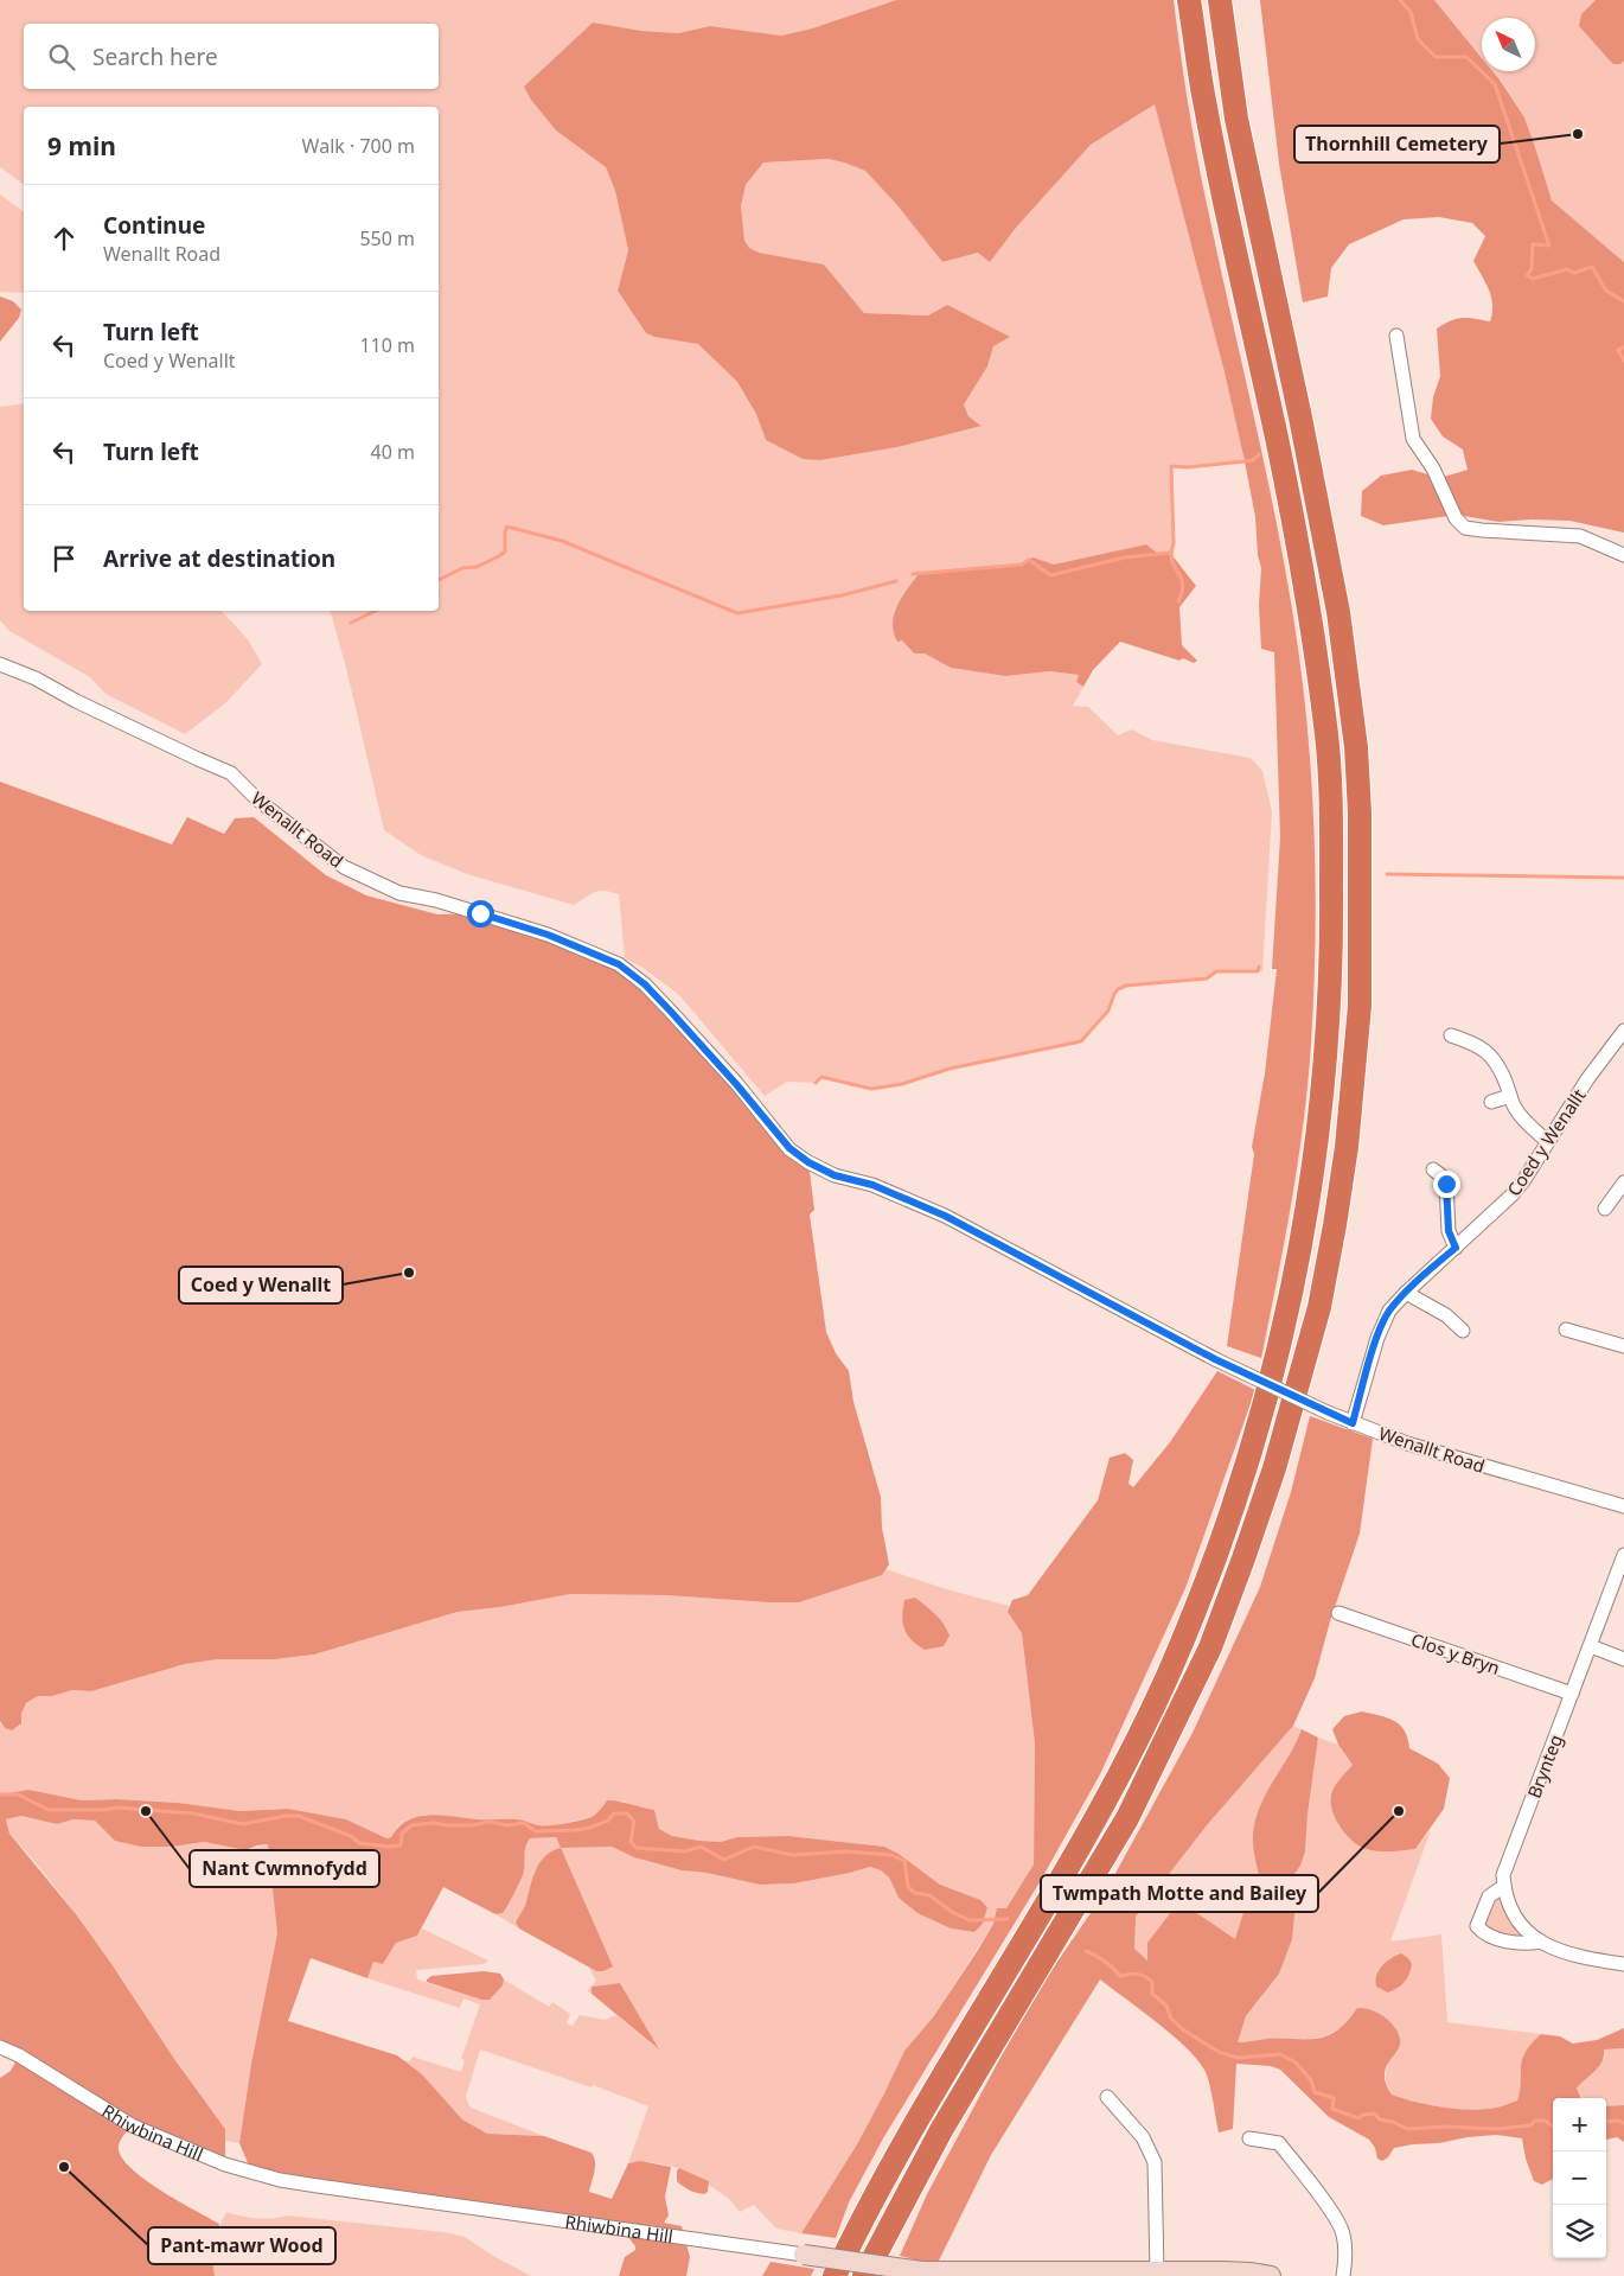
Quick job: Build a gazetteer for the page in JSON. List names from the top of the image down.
{
  "streets": {
    "street": [
      "Wenallt Road",
      "Coed y Wenallt",
      "Clos y Bryn",
      "Brynteg",
      "Rhiwbina Hill"
    ]
  },
  "crossings": [
    ["Wenallt Road", "Coed y Wenallt"],
    ["Clos y Bryn", "Brynteg"]
  ],
  "places": [
    "Thornhill Cemetery",
    "Coed y Wenallt",
    "Nant Cwmnofydd",
    "Twmpath Motte and Bailey",
    "Pant-mawr Wood"
  ],
  "north": "top left",
  "page": {
    "search": "Search here",
    "heading": ["9 min", "Walk · 700 m"],
    "list": [
      ["Continue", "Wenallt Road", "550 m"],
      ["Turn left", "Coed y Wenallt", "110 m"],
      ["Turn left", "40 m"],
      "Arrive at destination"
    ],
    "map_buttons": ["+", "−"]
  }
}
